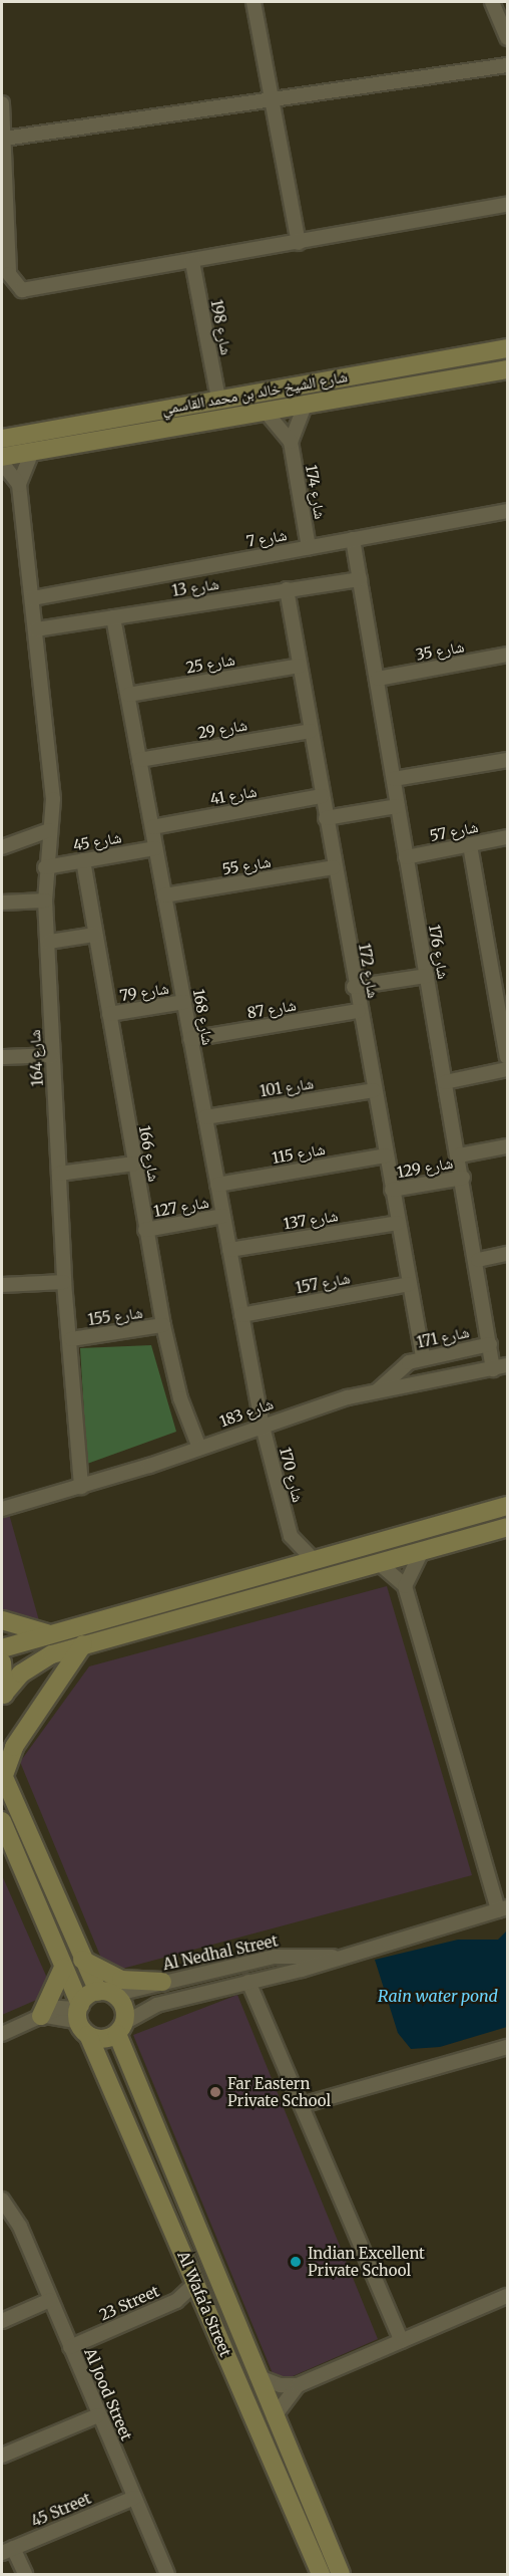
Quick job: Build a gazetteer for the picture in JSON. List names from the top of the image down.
{
  "streets": {
    "street": [
      "شارع 198",
      "شارع الشيخ خالد بن محمد القاسمي",
      "شارع 174",
      "شارع 7",
      "شارع 13",
      "شارع 35",
      "شارع 25",
      "شارع 29",
      "شارع 41",
      "شارع 57",
      "شارع 45",
      "شارع 55",
      "شارع 176",
      "شارع 172",
      "شارع 79",
      "شارع 87",
      "شارع 168",
      "شارع 164",
      "شارع 101",
      "شارع 166",
      "شارع 115",
      "شارع 129",
      "شارع 127",
      "شارع 137",
      "شارع 157",
      "شارع 155",
      "شارع 171",
      "شارع 183",
      "شارع 170",
      "Al Nedhal Street",
      "23 Street",
      "Al Wafa'a Street",
      "Al Jood Street",
      "45 Street"
    ]
  },
  "crossings": [
    ["شارع 198", "شارع الشيخ خالد بن محمد القاسمي"],
    ["شارع 174", "شارع 7"],
    ["شارع 7", "شارع 176"],
    ["شارع 7", "شارع 164"],
    ["شارع 13", "شارع 176"],
    ["شارع 13", "شارع 172"],
    ["شارع 13", "شارع 168"],
    ["شارع 13", "شارع 164"],
    ["شارع 35", "شارع 176"],
    ["شارع 25", "شارع 172"],
    ["شارع 25", "شارع 168"],
    ["شارع 29", "شارع 172"],
    ["شارع 29", "شارع 168"],
    ["شارع 41", "شارع 172"],
    ["شارع 41", "شارع 168"],
    ["شارع 57", "شارع 176"],
    ["شارع 45", "شارع 168"],
    ["شارع 45", "شارع 164"],
    ["شارع 45", "شارع 166"],
    ["شارع 55", "شارع 172"],
    ["شارع 55", "شارع 168"],
    ["شارع 176", "شارع 129"],
    ["شارع 176", "شارع 171"],
    ["شارع 176", "شارع 183"],
    ["شارع 172", "شارع 87"],
    ["شارع 172", "شارع 101"],
    ["شارع 172", "شارع 115"],
    ["شارع 172", "شارع 129"],
    ["شارع 172", "شارع 137"],
    ["شارع 172", "شارع 157"],
    ["شارع 172", "شارع 171"],
    ["شارع 79", "شارع 168"],
    ["شارع 79", "شارع 166"],
    ["شارع 87", "شارع 168"],
    ["شارع 168", "شارع 101"],
    ["شارع 168", "شارع 115"],
    ["شارع 168", "شارع 127"],
    ["شارع 168", "شارع 137"],
    ["شارع 168", "شارع 157"],
    ["شارع 168", "شارع 183"],
    ["شارع 168", "شارع 170"],
    ["شارع 164", "شارع 155"],
    ["شارع 164", "شارع 183"],
    ["شارع 166", "شارع 127"],
    ["شارع 166", "شارع 155"],
    ["شارع 166", "شارع 183"],
    ["شارع 171", "شارع 183"],
    ["شارع 183", "شارع 170"],
    ["Al Nedhal Street", "Al Wafa'a Street"],
    ["23 Street", "Al Wafa'a Street"],
    ["23 Street", "Al Jood Street"],
    ["Al Jood Street", "45 Street"]
  ],
  "water": ["Rain water pond"],
  "places": ["Far Eastern Private School", "Indian Excellent Private School"]
}
